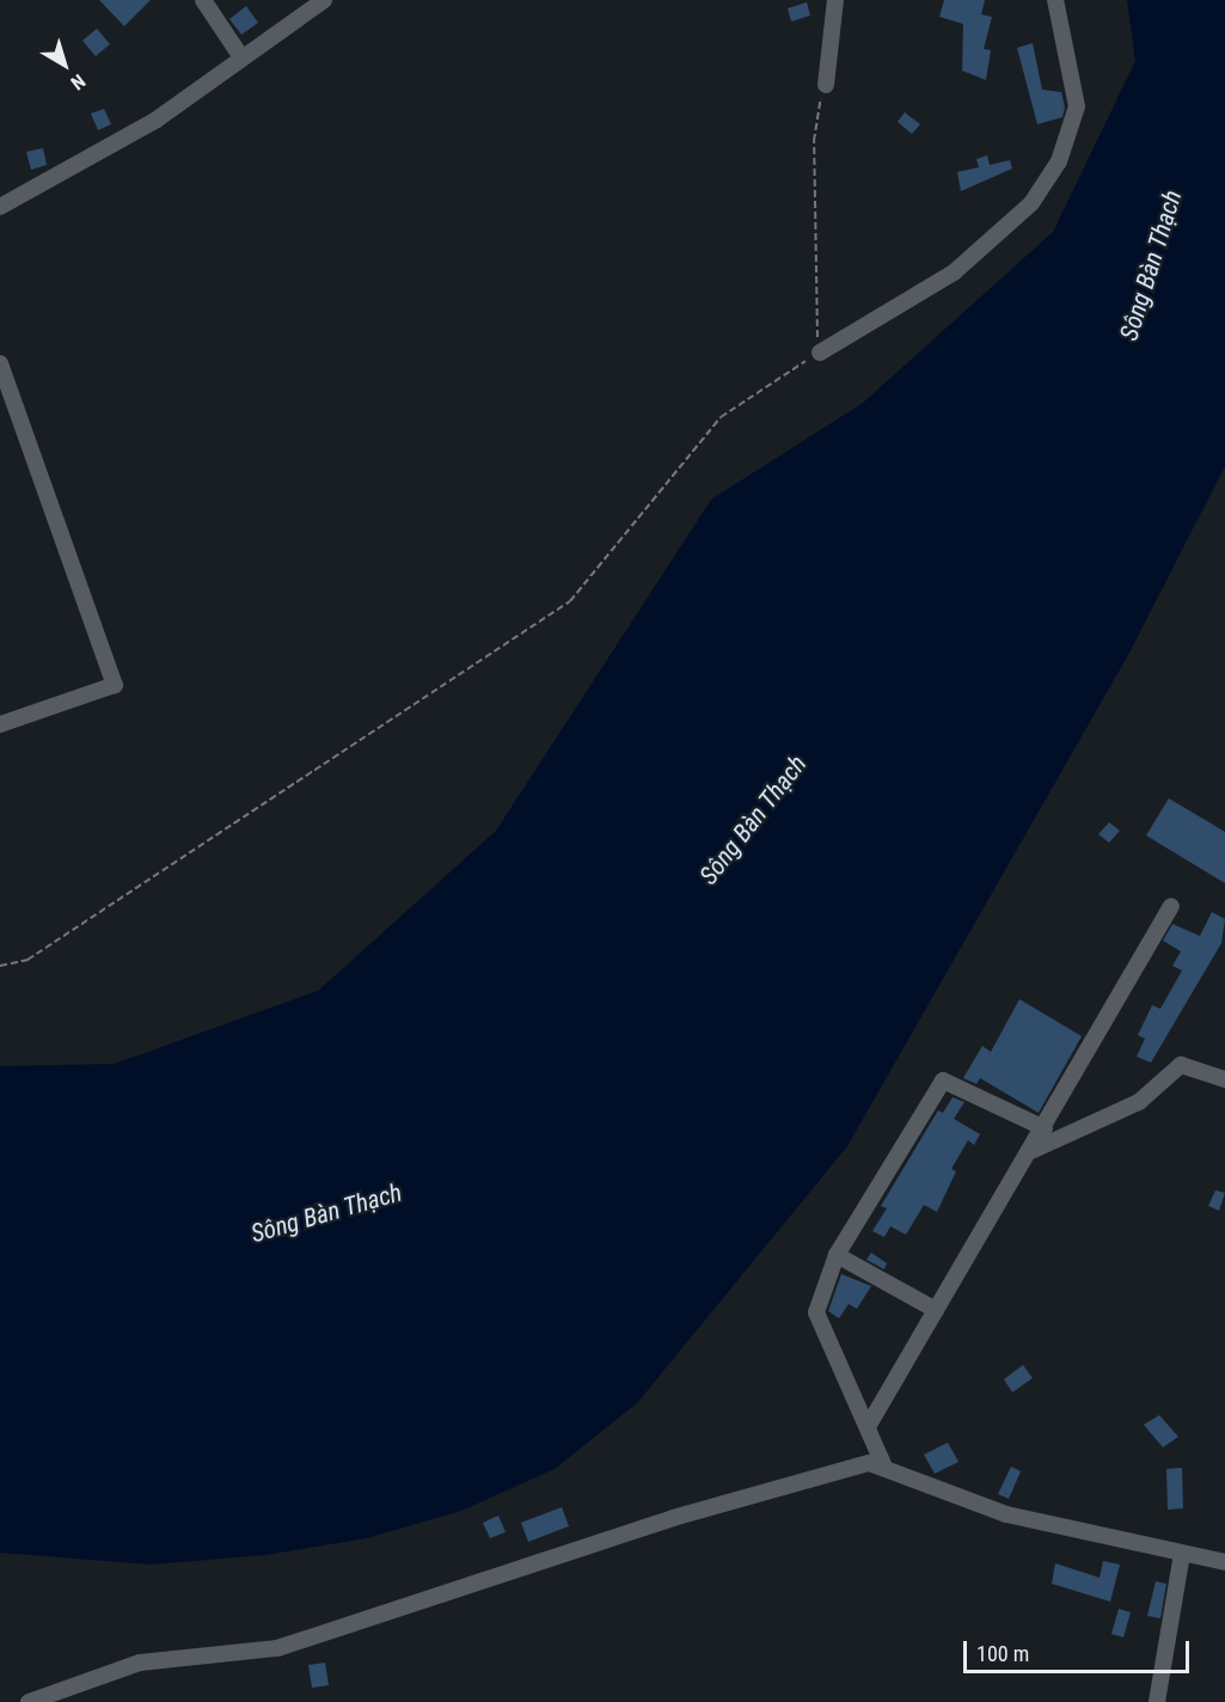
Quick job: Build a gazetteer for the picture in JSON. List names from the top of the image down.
{
  "water": ["Sông Bàn Thạch"],
  "scale_bar": "100 m",
  "north": "bottom right"
}
